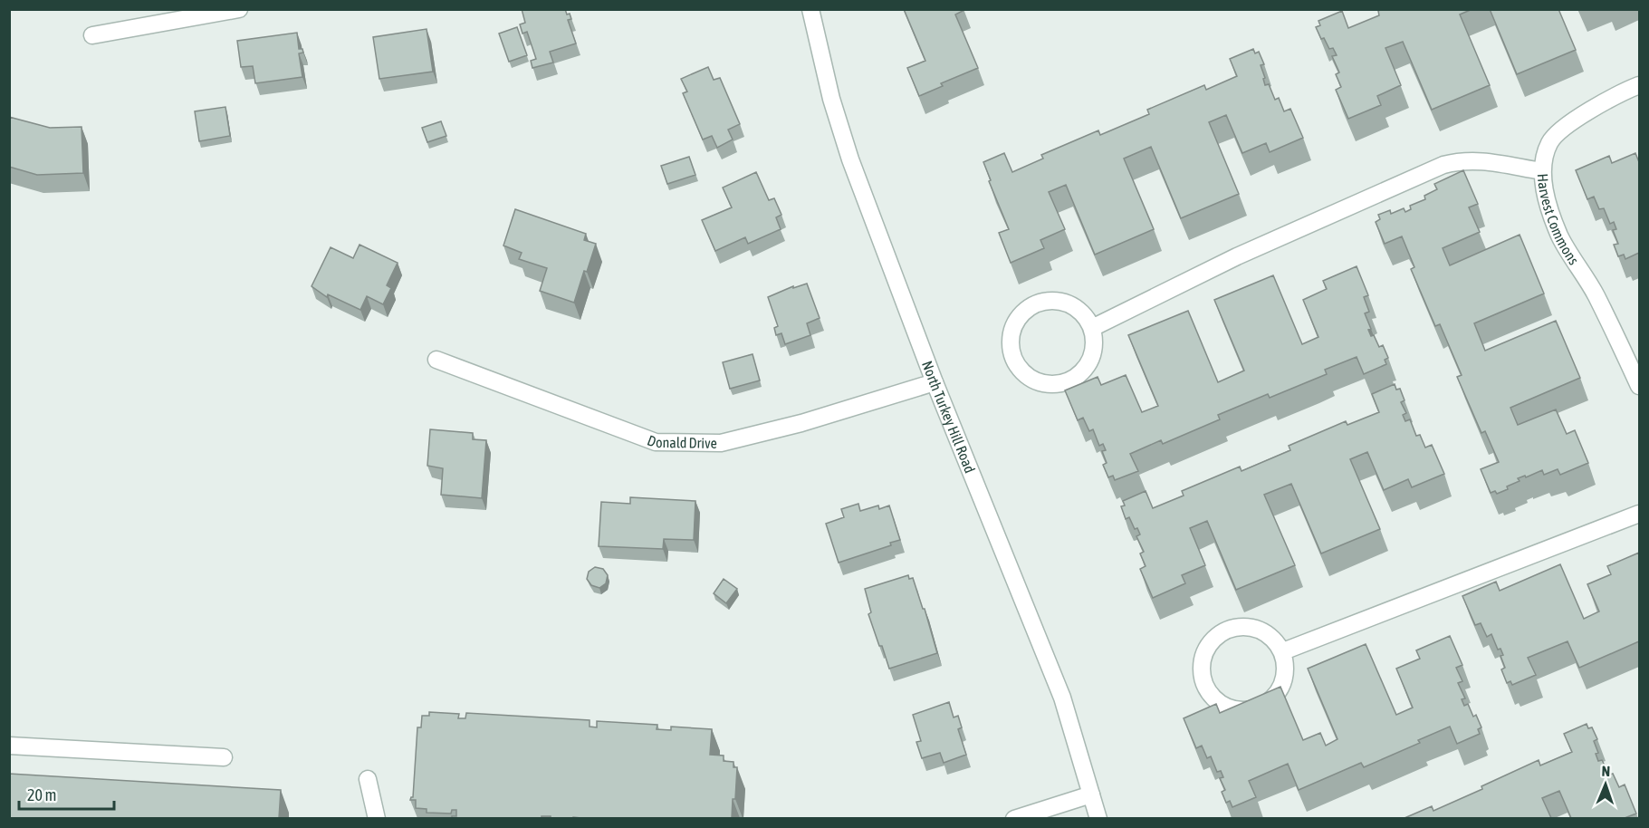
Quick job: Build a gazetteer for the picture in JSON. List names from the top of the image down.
{
  "streets": {
    "street": ["Harvest Commons", "North Turkey Hill Road", "Donald Drive"]
  },
  "crossings": [
    ["North Turkey Hill Road", "Donald Drive"]
  ],
  "scale_bar": "20 m",
  "north": "top"
}
